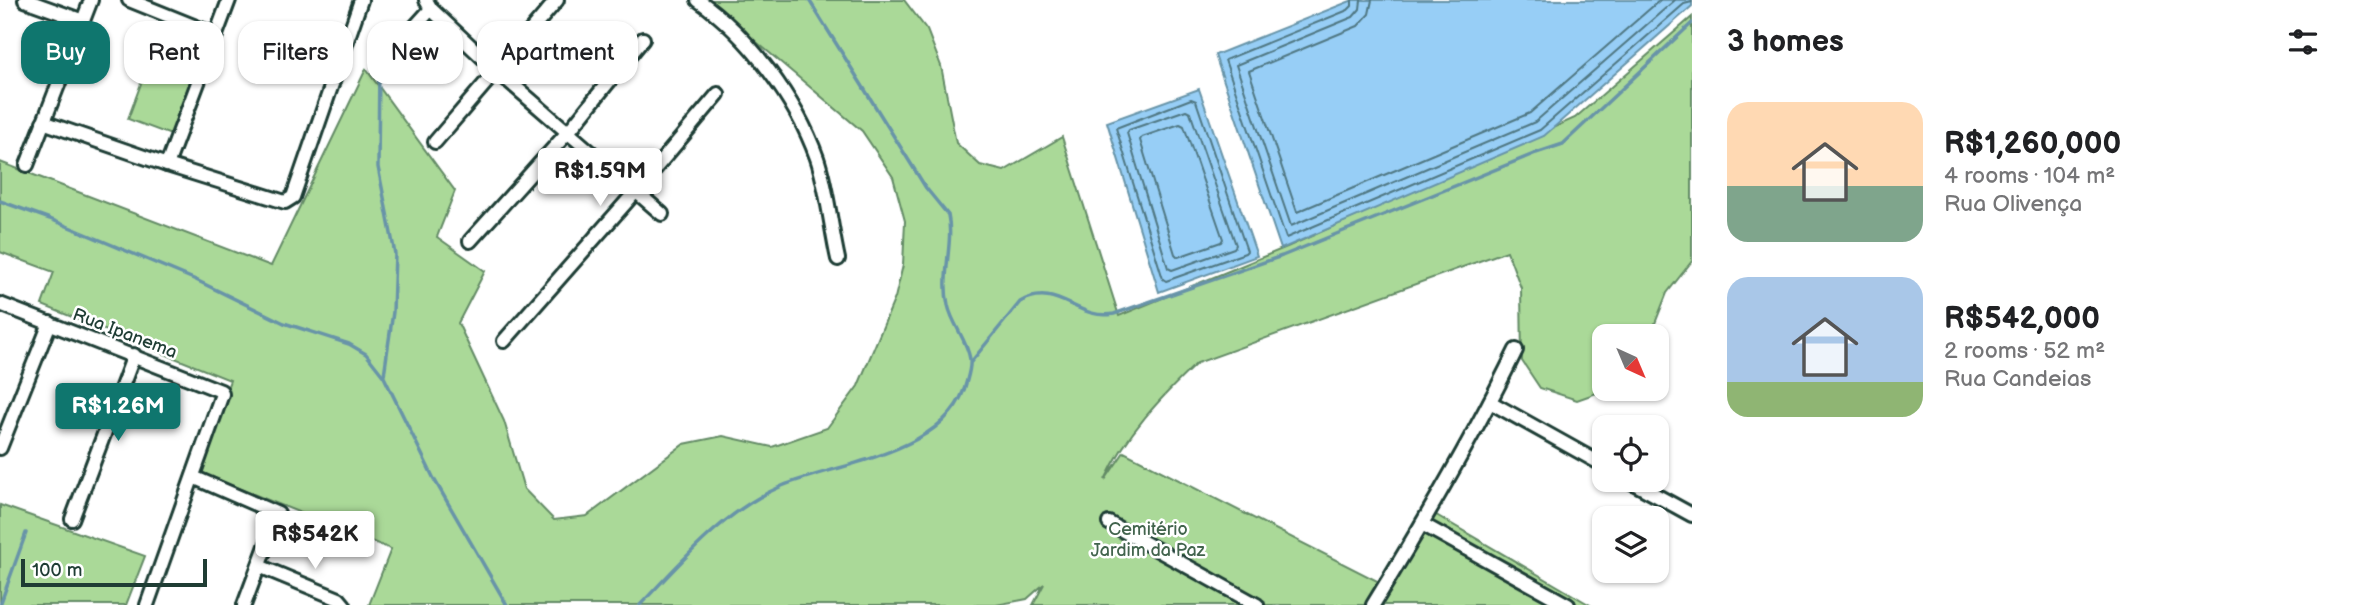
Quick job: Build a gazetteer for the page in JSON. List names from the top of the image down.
{
  "streets": {
    "street": ["Rua Ipanema"]
  },
  "parks": ["Cemitério Jardim da Paz"],
  "scale_bar": "100 m",
  "north": "bottom right",
  "page": {
    "heading": "3 homes",
    "chip": [
      "Buy",
      "Rent",
      "Filters",
      "New",
      "Apartment"
    ],
    "list": [
      {
        "name": "R$1,260,000",
        "note": "4 rooms · 104 m² · Rua Olivença"
      },
      {
        "name": "R$542,000",
        "note": "2 rooms · 52 m² · Rua Candeias"
      }
    ],
    "price": ["R$1.59M", "R$1.26M", "R$542K"],
    "scale": "100 m"
  }
}
